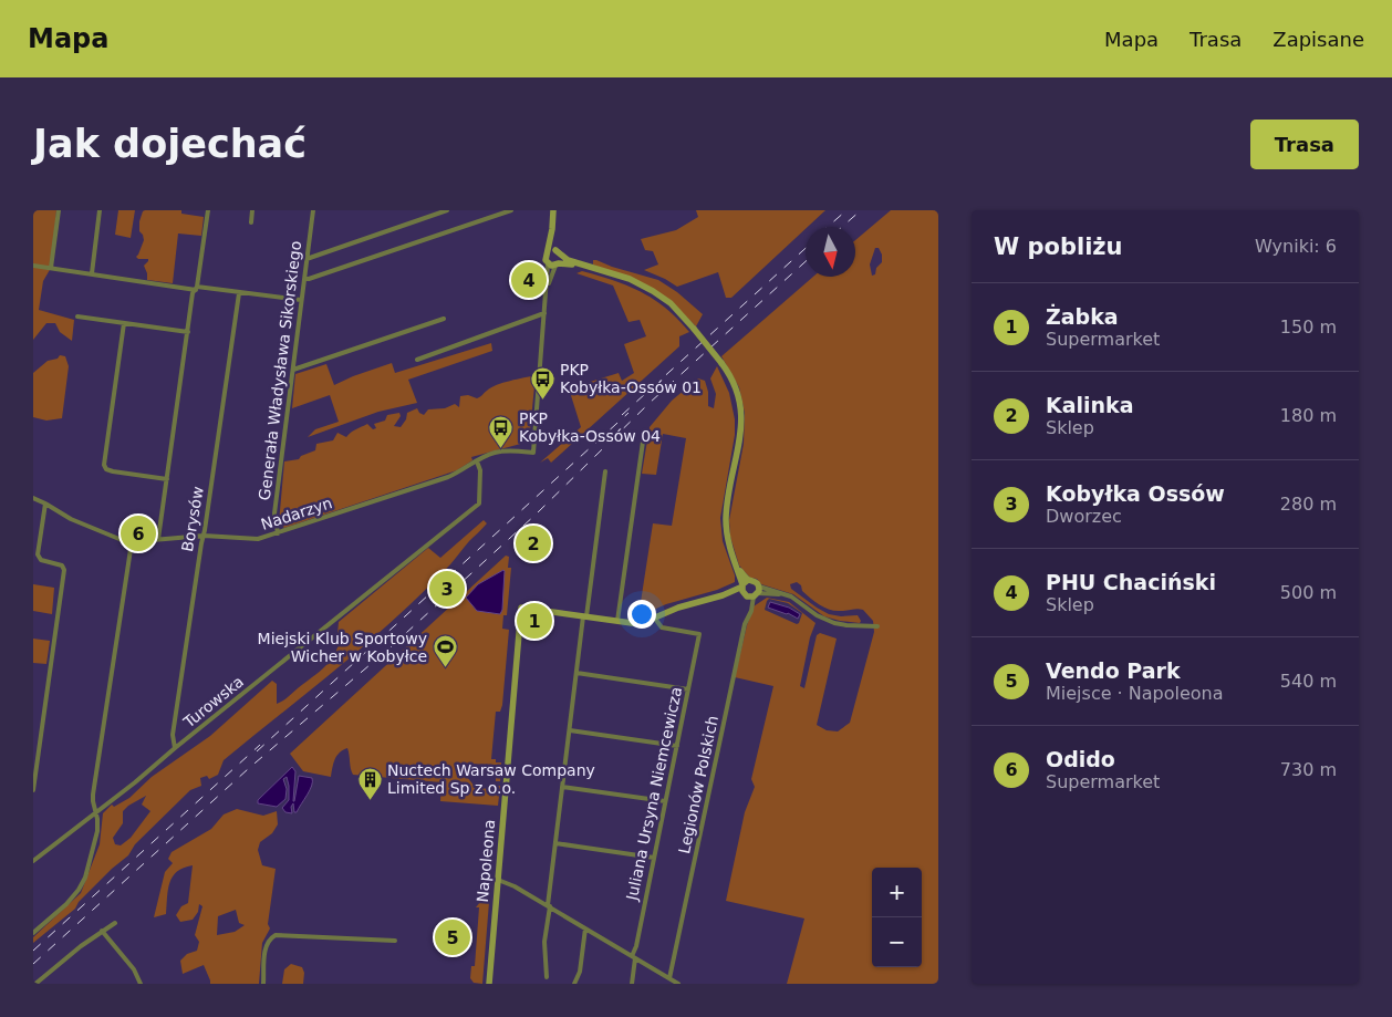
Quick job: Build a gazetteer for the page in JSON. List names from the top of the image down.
{
  "streets": {
    "street": [
      "Generała Władysława Sikorskiego",
      "Nadarzyn",
      "Borysów",
      "Turowska",
      "Legionów Polskich",
      "Juliana Ursyna Niemcewicza",
      "Napoleona"
    ]
  },
  "crossings": [
    ["Generała Władysława Sikorskiego", "Nadarzyn"],
    ["Nadarzyn", "Borysów"],
    ["Nadarzyn", "Turowska"],
    ["Borysów", "Turowska"]
  ],
  "places": {
    "bus stop": ["PKP Kobyłka-Ossów 01", "PKP Kobyłka-Ossów 04"],
    "sports": ["Miejski Klub Sportowy Wicher w Kobyłce"],
    "building": ["Nuctech Warsaw Company Limited Sp z o.o."]
  },
  "north": "bottom",
  "page": {
    "header": "Mapa",
    "nav": ["Mapa", "Trasa", "Zapisane"],
    "buttons": "Trasa",
    "title": "Jak dojechać",
    "heading": ["W pobliżu", "Wyniki: 6"],
    "pins": [
      "4",
      "6",
      "2",
      "3",
      "1",
      "5"
    ],
    "list": [
      {
        "mark": "1",
        "name": "Żabka",
        "note": "Supermarket",
        "value": "150 m"
      },
      {
        "mark": "2",
        "name": "Kalinka",
        "note": "Sklep",
        "value": "180 m"
      },
      {
        "mark": "3",
        "name": "Kobyłka Ossów",
        "note": "Dworzec",
        "value": "280 m"
      },
      {
        "mark": "4",
        "name": "PHU Chaciński",
        "note": "Sklep",
        "value": "500 m"
      },
      {
        "mark": "5",
        "name": "Vendo Park",
        "note": "Miejsce · Napoleona",
        "value": "540 m"
      },
      {
        "mark": "6",
        "name": "Odido",
        "note": "Supermarket",
        "value": "730 m"
      }
    ],
    "map_buttons": ["+", "−"]
  }
}
